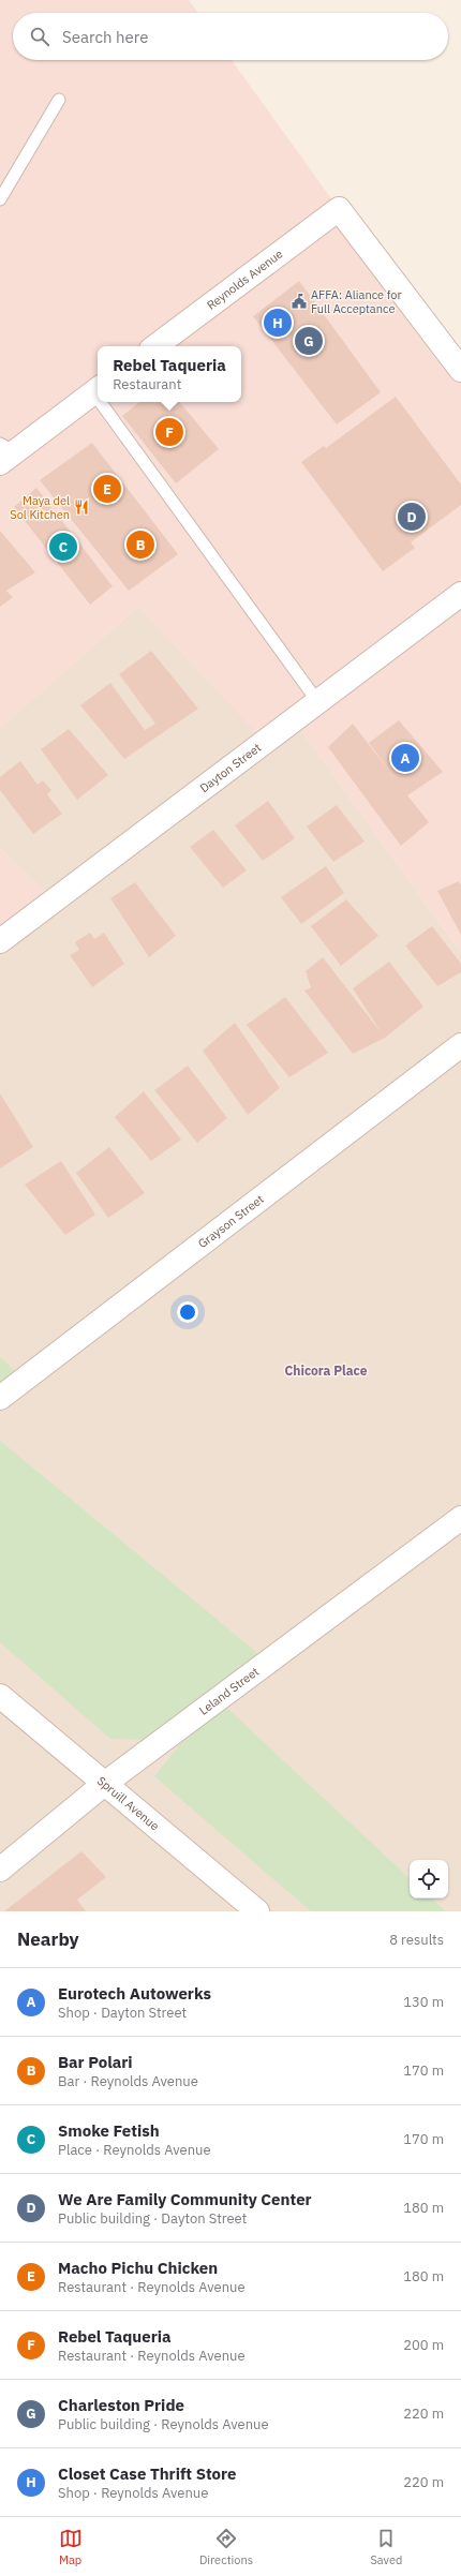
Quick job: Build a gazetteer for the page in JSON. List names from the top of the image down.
{
  "streets": {
    "street": [
      "Reynolds Avenue",
      "Dayton Street",
      "Grayson Street",
      "Leland Street",
      "Spruill Avenue"
    ]
  },
  "crossings": [
    ["Leland Street", "Spruill Avenue"]
  ],
  "districts": ["Chicora Place"],
  "places": {
    "public building": ["AFFA: Aliance for Full Acceptance"],
    "restaurant": ["Maya del Sol Kitchen"]
  },
  "page": {
    "search": "Search here",
    "pins": [
      "H",
      "G",
      "F",
      "E",
      "D",
      "B",
      "C",
      "A"
    ],
    "popup": ["Rebel Taqueria", "Restaurant"],
    "heading": ["Nearby", "8 results"],
    "list": [
      {
        "mark": "A",
        "name": "Eurotech Autowerks",
        "note": "Shop · Dayton Street",
        "value": "130 m"
      },
      {
        "mark": "B",
        "name": "Bar Polari",
        "note": "Bar · Reynolds Avenue",
        "value": "170 m"
      },
      {
        "mark": "C",
        "name": "Smoke Fetish",
        "note": "Place · Reynolds Avenue",
        "value": "170 m"
      },
      {
        "mark": "D",
        "name": "We Are Family Community Center",
        "note": "Public building · Dayton Street",
        "value": "180 m"
      },
      {
        "mark": "E",
        "name": "Macho Pichu Chicken",
        "note": "Restaurant · Reynolds Avenue",
        "value": "180 m"
      },
      {
        "mark": "F",
        "name": "Rebel Taqueria",
        "note": "Restaurant · Reynolds Avenue",
        "value": "200 m"
      },
      {
        "mark": "G",
        "name": "Charleston Pride",
        "note": "Public building · Reynolds Avenue",
        "value": "220 m"
      },
      {
        "mark": "H",
        "name": "Closet Case Thrift Store",
        "note": "Shop · Reynolds Avenue",
        "value": "220 m"
      }
    ],
    "nav": ["Map", "Directions", "Saved"]
  }
}
